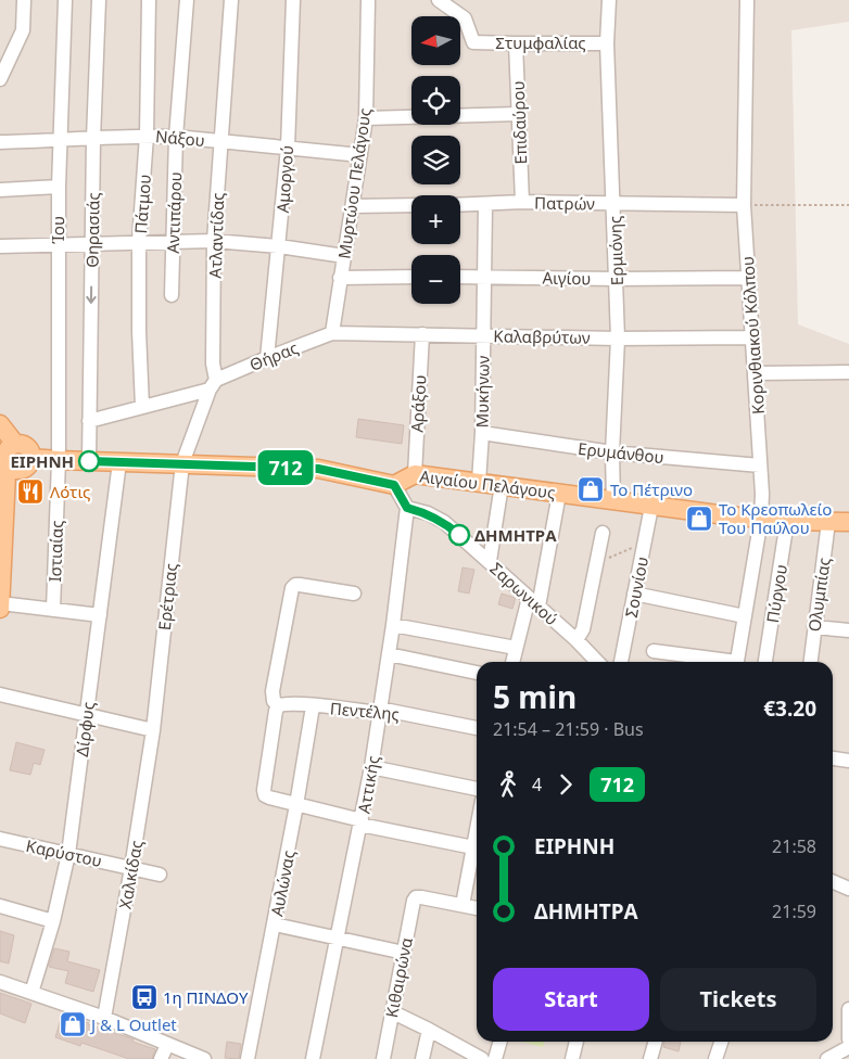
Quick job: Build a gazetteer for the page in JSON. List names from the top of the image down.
{
  "streets": {
    "main road": ["Αιγαίου Πελάγους"],
    "street": [
      "Στυμφαλίας",
      "Επιδαύρου",
      "Νάξου",
      "Αμοργού",
      "Μυρτώου Πελάγους",
      "Πατρών",
      "Πάτμου",
      "Αντιπάρου",
      "Ίου",
      "Θηρασιάς",
      "Ατλαντίδας",
      "Ερμιόνης",
      "Αιγίου",
      "Κορινθιακού Κόλπου",
      "Καλαβρύτων",
      "Θήρας",
      "Μυκήνων",
      "Αράξου",
      "Ερυμάνθου",
      "Ιστιαίας",
      "Σουνίου",
      "Σαρωνικού",
      "Πύργου",
      "Ολυμπίας",
      "Ερέτριας",
      "Πεντέλης",
      "Δίρφυς",
      "Αττικής",
      "Καρύστου",
      "Χαλκίδας",
      "Αυλώνας",
      "Κιθαιρώνα"
    ]
  },
  "crossings": [
    ["Στυμφαλίας", "Επιδαύρου"],
    ["Στυμφαλίας", "Ερμιόνης"],
    ["Επιδαύρου", "Πατρών"],
    ["Νάξου", "Αμοργού"],
    ["Νάξου", "Μυρτώου Πελάγους"],
    ["Νάξου", "Πάτμου"],
    ["Νάξου", "Αντιπάρου"],
    ["Νάξου", "Ίου"],
    ["Νάξου", "Θηρασιάς"],
    ["Νάξου", "Ατλαντίδας"],
    ["Αμοργού", "Θήρας"],
    ["Μυρτώου Πελάγους", "Καλαβρύτων"],
    ["Μυρτώου Πελάγους", "Θήρας"],
    ["Πατρών", "Ερμιόνης"],
    ["Πατρών", "Κορινθιακού Κόλπου"],
    ["Πατρών", "Μυκήνων"],
    ["Πάτμου", "Θήρας"],
    ["Ίου", "Ιστιαίας"],
    ["Θηρασιάς", "Θήρας"],
    ["Ατλαντίδας", "Θήρας"],
    ["Ατλαντίδας", "Ερέτριας"],
    ["Ερμιόνης", "Αιγίου"],
    ["Ερμιόνης", "Καλαβρύτων"],
    ["Ερμιόνης", "Ερυμάνθου"],
    ["Ερμιόνης", "Αιγαίου Πελάγους"],
    ["Αιγίου", "Κορινθιακού Κόλπου"],
    ["Αιγίου", "Μυκήνων"],
    ["Κορινθιακού Κόλπου", "Καλαβρύτων"],
    ["Κορινθιακού Κόλπου", "Ερυμάνθου"],
    ["Κορινθιακού Κόλπου", "Αιγαίου Πελάγους"],
    ["Καλαβρύτων", "Θήρας"],
    ["Καλαβρύτων", "Μυκήνων"],
    ["Καλαβρύτων", "Αράξου"],
    ["Μυκήνων", "Ερυμάνθου"],
    ["Μυκήνων", "Αιγαίου Πελάγους"],
    ["Αράξου", "Αιγαίου Πελάγους"],
    ["Αιγαίου Πελάγους", "Σουνίου"],
    ["Αιγαίου Πελάγους", "Πύργου"],
    ["Αιγαίου Πελάγους", "Ολυμπίας"],
    ["Σαρωνικού", "Αττικής"],
    ["Ερέτριας", "Χαλκίδας"],
    ["Πεντέλης", "Αττικής"],
    ["Πεντέλης", "Αυλώνας"],
    ["Δίρφυς", "Καρύστου"],
    ["Καρύστου", "Χαλκίδας"]
  ],
  "one_way": ["Θηρασιάς"],
  "places": {
    "other": ["ΕΙΡΗΝΗ", "ΔΗΜΗΤΡΑ"],
    "shop": ["Το Πέτρινο", "Το Κρεοπωλείο Του Παύλου", "J & L Outlet"],
    "restaurant": ["Λότις"],
    "bus stop": ["1η ΠΙΝΔΟΥ"]
  },
  "lines": ["bus line 712"],
  "north": "left",
  "page": {
    "on_map": "712",
    "map_buttons": ["+", "−"],
    "heading": ["5 min", "21:54 – 21:59 · Bus", "€3.20"],
    "legs": ["4", "712"],
    "list": [
      {
        "name": "ΕΙΡΗΝΗ",
        "value": "21:58"
      },
      {
        "name": "ΔΗΜΗΤΡΑ",
        "value": "21:59"
      }
    ],
    "buttons": ["Start", "Tickets"]
  }
}
